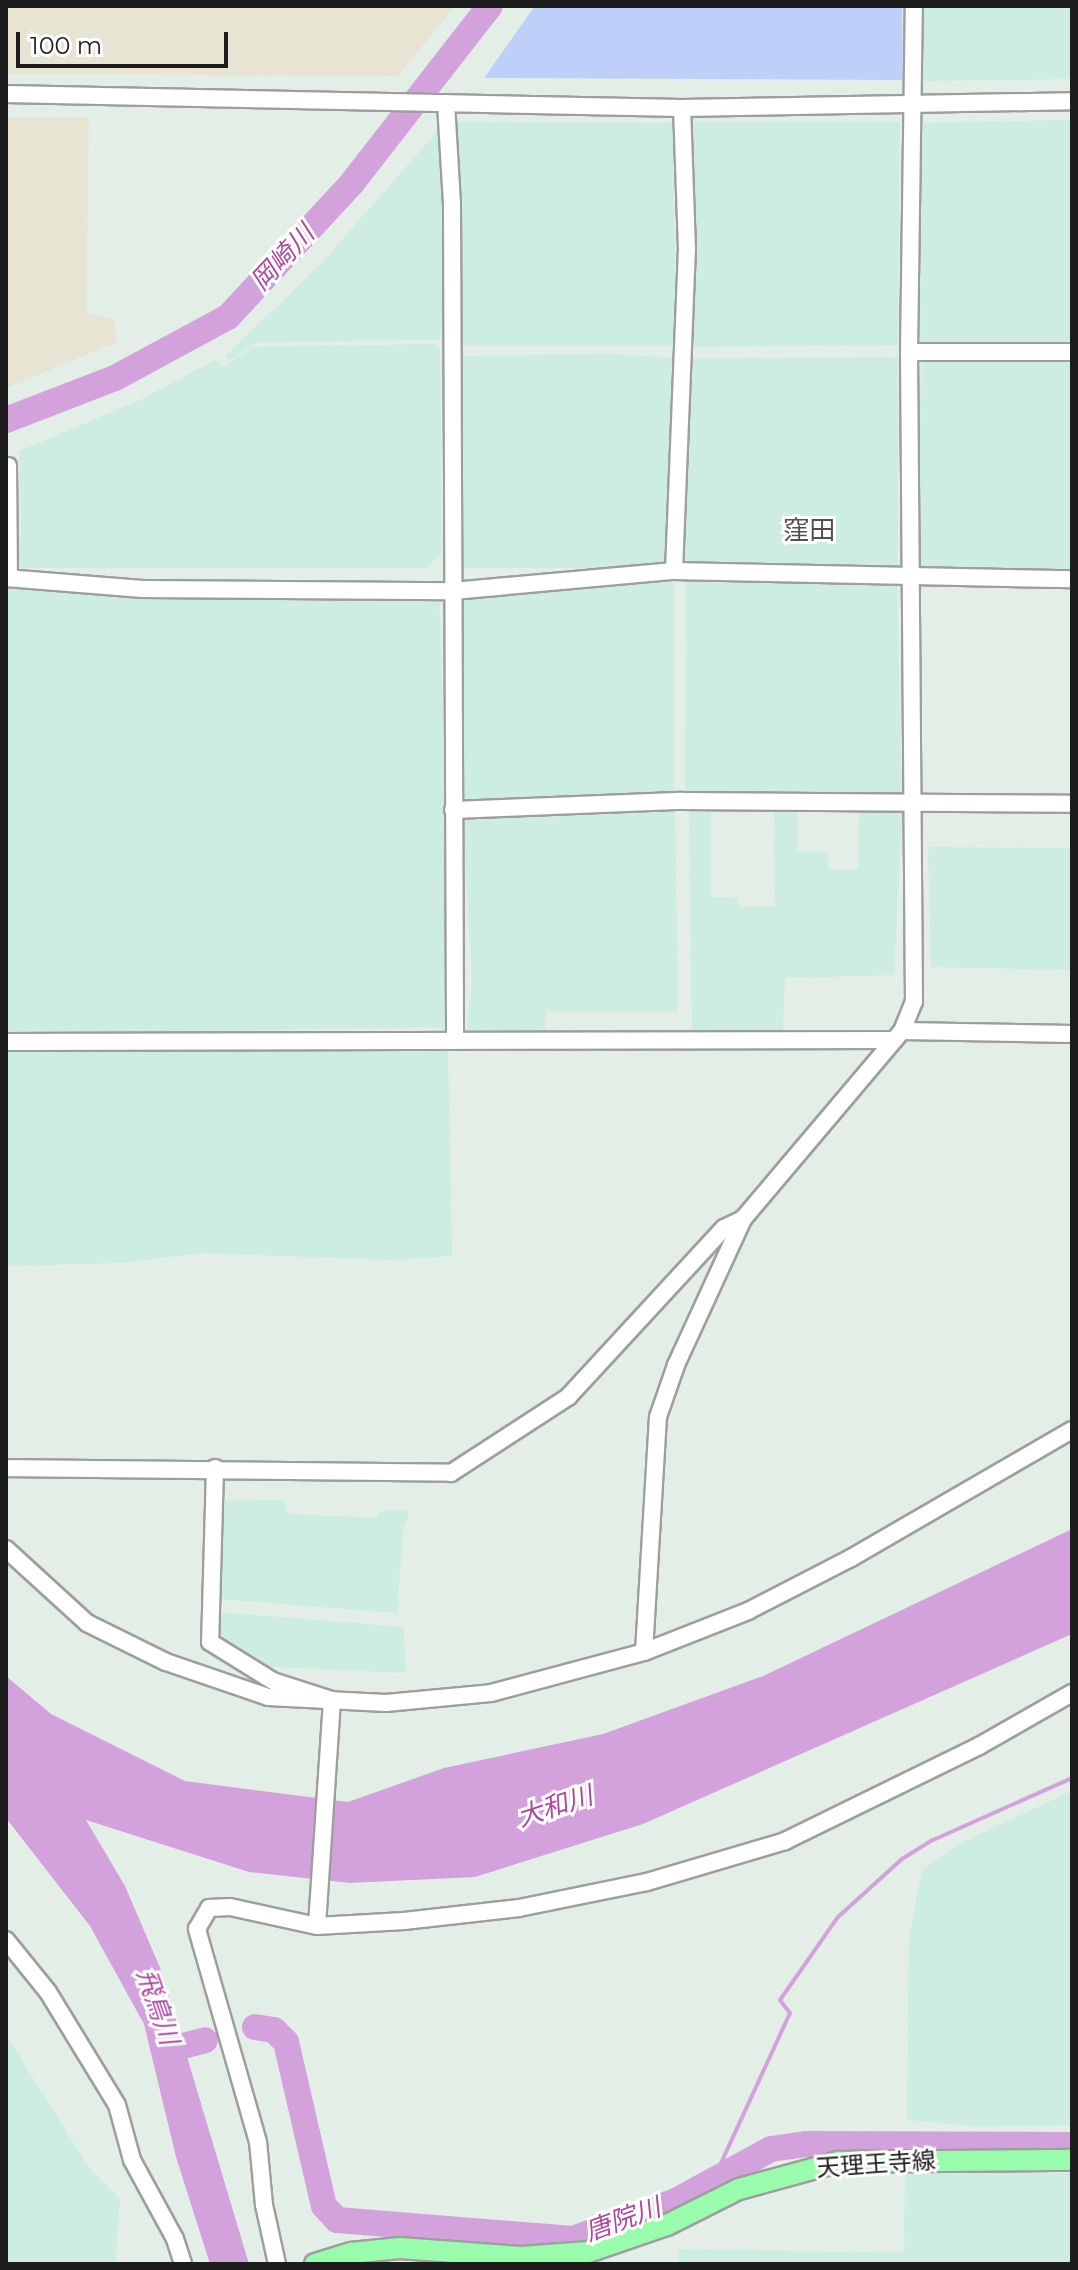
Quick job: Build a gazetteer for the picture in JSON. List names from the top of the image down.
{
  "streets": {
    "main road": ["天理王寺線"]
  },
  "districts": ["窪田"],
  "water": [
    "岡崎川",
    "大和川",
    "飛鳥川",
    "唐院川"
  ],
  "scale_bar": "100 m"
}
